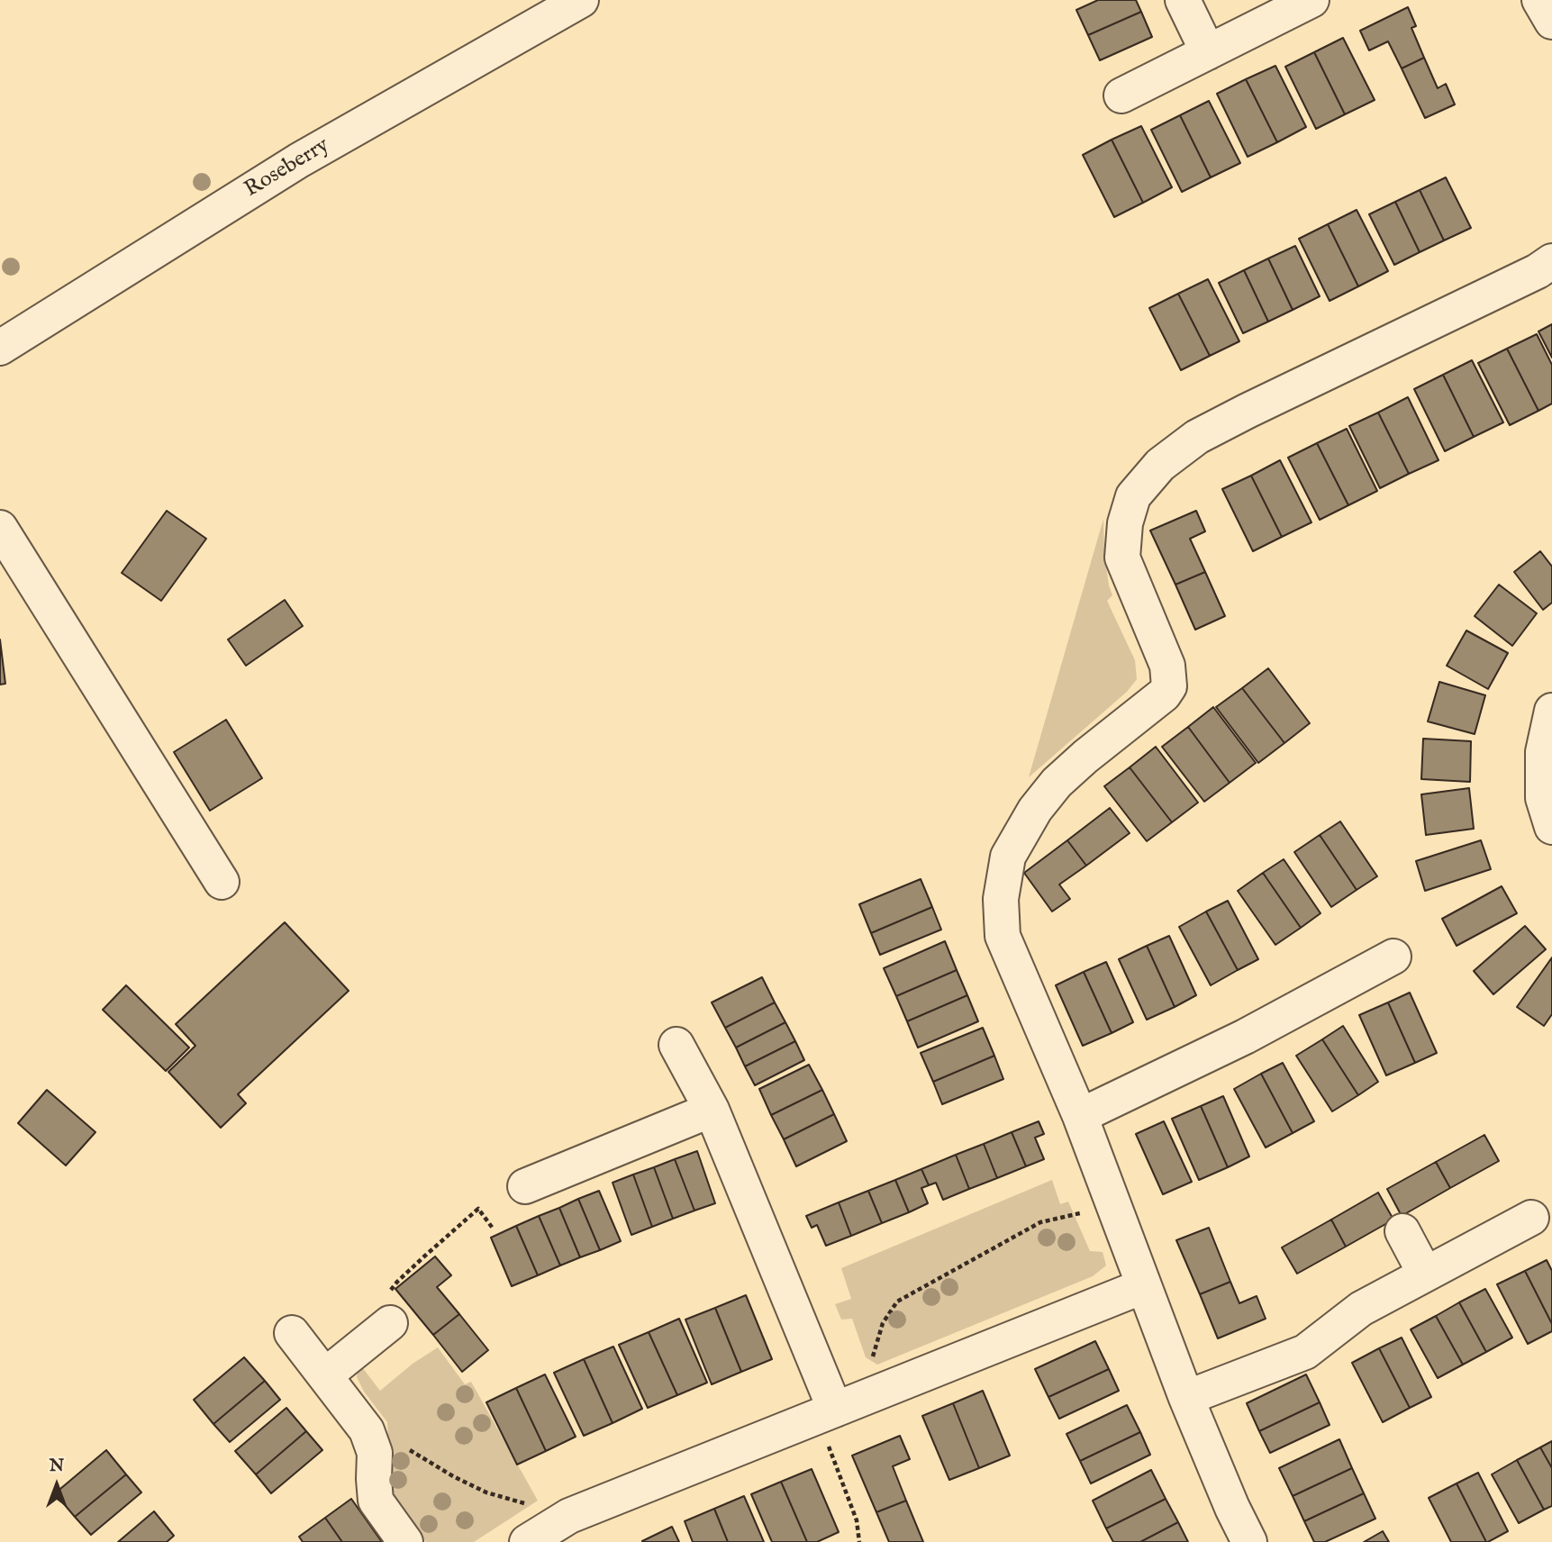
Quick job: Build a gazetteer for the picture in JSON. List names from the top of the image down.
{
  "streets": {
    "street": ["Roseberry"]
  },
  "north": "top"
}
